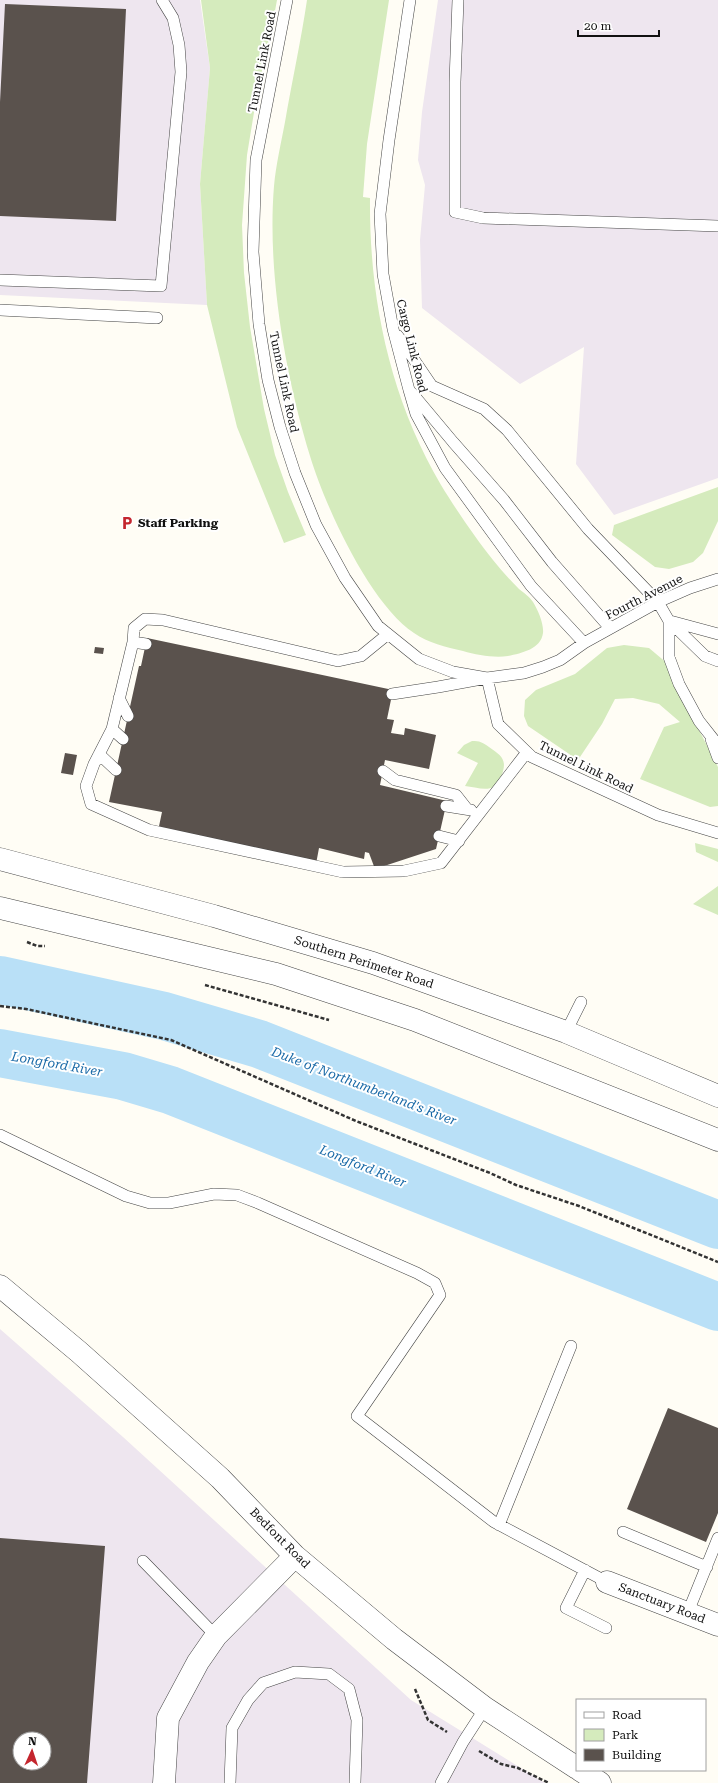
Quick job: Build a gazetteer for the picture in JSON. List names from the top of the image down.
{
  "streets": {
    "street": ["Southern Perimeter Road", "Bedfont Road", "Sanctuary Road"],
    "lane": ["Tunnel Link Road", "Cargo Link Road", "Fourth Avenue"]
  },
  "crossings": [
    ["Tunnel Link Road", "Cargo Link Road"],
    ["Tunnel Link Road", "Fourth Avenue"],
    ["Cargo Link Road", "Fourth Avenue"]
  ],
  "water": ["Longford River", "Duke of Northumberland's River"],
  "places": {
    "parking": ["Staff Parking"]
  },
  "legend": ["Road", "Park", "Building"],
  "scale_bar": "20 m",
  "north": "top"
}
